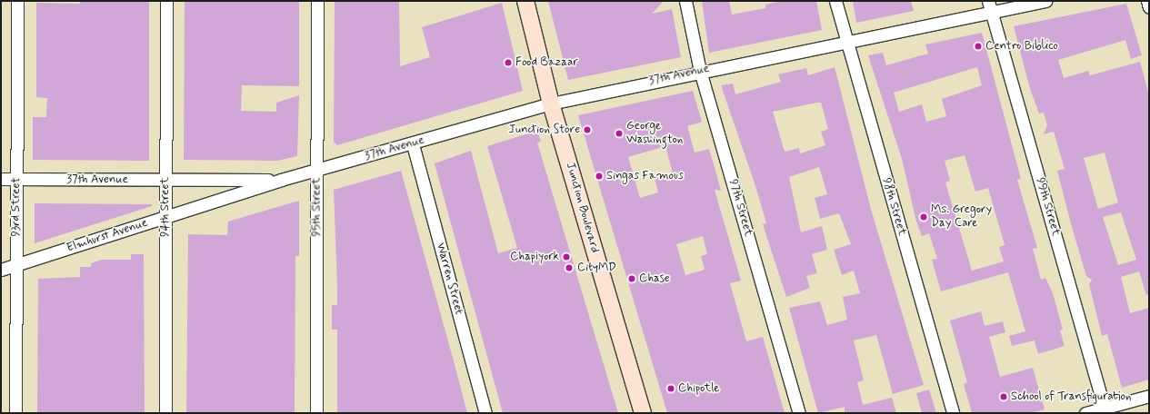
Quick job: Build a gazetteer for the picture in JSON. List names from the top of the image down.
{
  "streets": {
    "main road": ["Junction Boulevard"],
    "street": [
      "37th Avenue",
      "93rd Street",
      "94th Street",
      "95th Street",
      "98th Street",
      "99th Street",
      "97th Street",
      "Elmhurst Avenue",
      "Warren Street"
    ]
  },
  "crossings": [
    ["37th Avenue", "93rd Street"],
    ["37th Avenue", "94th Street"],
    ["37th Avenue", "95th Street"],
    ["37th Avenue", "98th Street"],
    ["37th Avenue", "99th Street"],
    ["37th Avenue", "Junction Boulevard"],
    ["37th Avenue", "97th Street"],
    ["37th Avenue", "Elmhurst Avenue"],
    ["37th Avenue", "Warren Street"],
    ["93rd Street", "Elmhurst Avenue"],
    ["94th Street", "Elmhurst Avenue"],
    ["95th Street", "Elmhurst Avenue"]
  ],
  "places": [
    "Centro Biblico",
    "Food Bazaar",
    "Junction Store",
    "George Washington",
    "Singas Famous",
    "Ms. Gregory Day Care",
    "Chapiyork",
    "CityMD",
    "Chase",
    "Chipotle",
    "School of Transfiguration"
  ]
}
